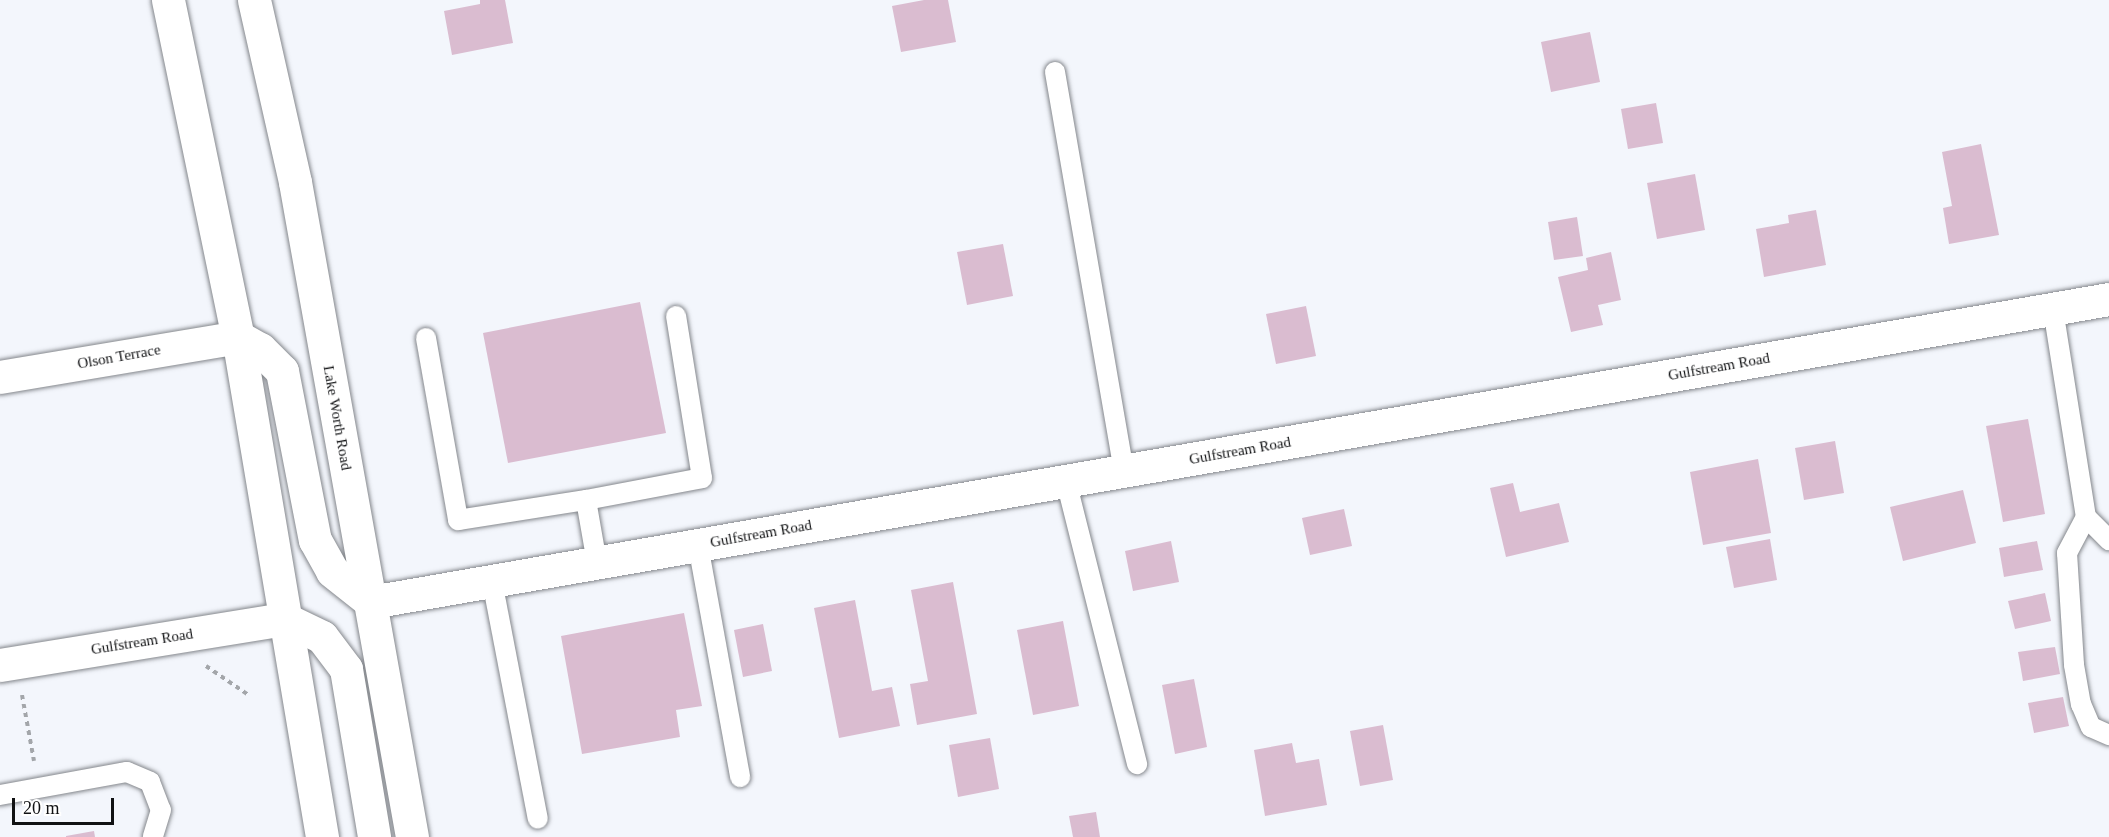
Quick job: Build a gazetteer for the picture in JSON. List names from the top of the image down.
{
  "streets": {
    "street": ["Olson Terrace", "Gulfstream Road", "Lake Worth Road"]
  },
  "crossings": [
    ["Gulfstream Road", "Lake Worth Road"]
  ],
  "scale_bar": "20 m"
}
